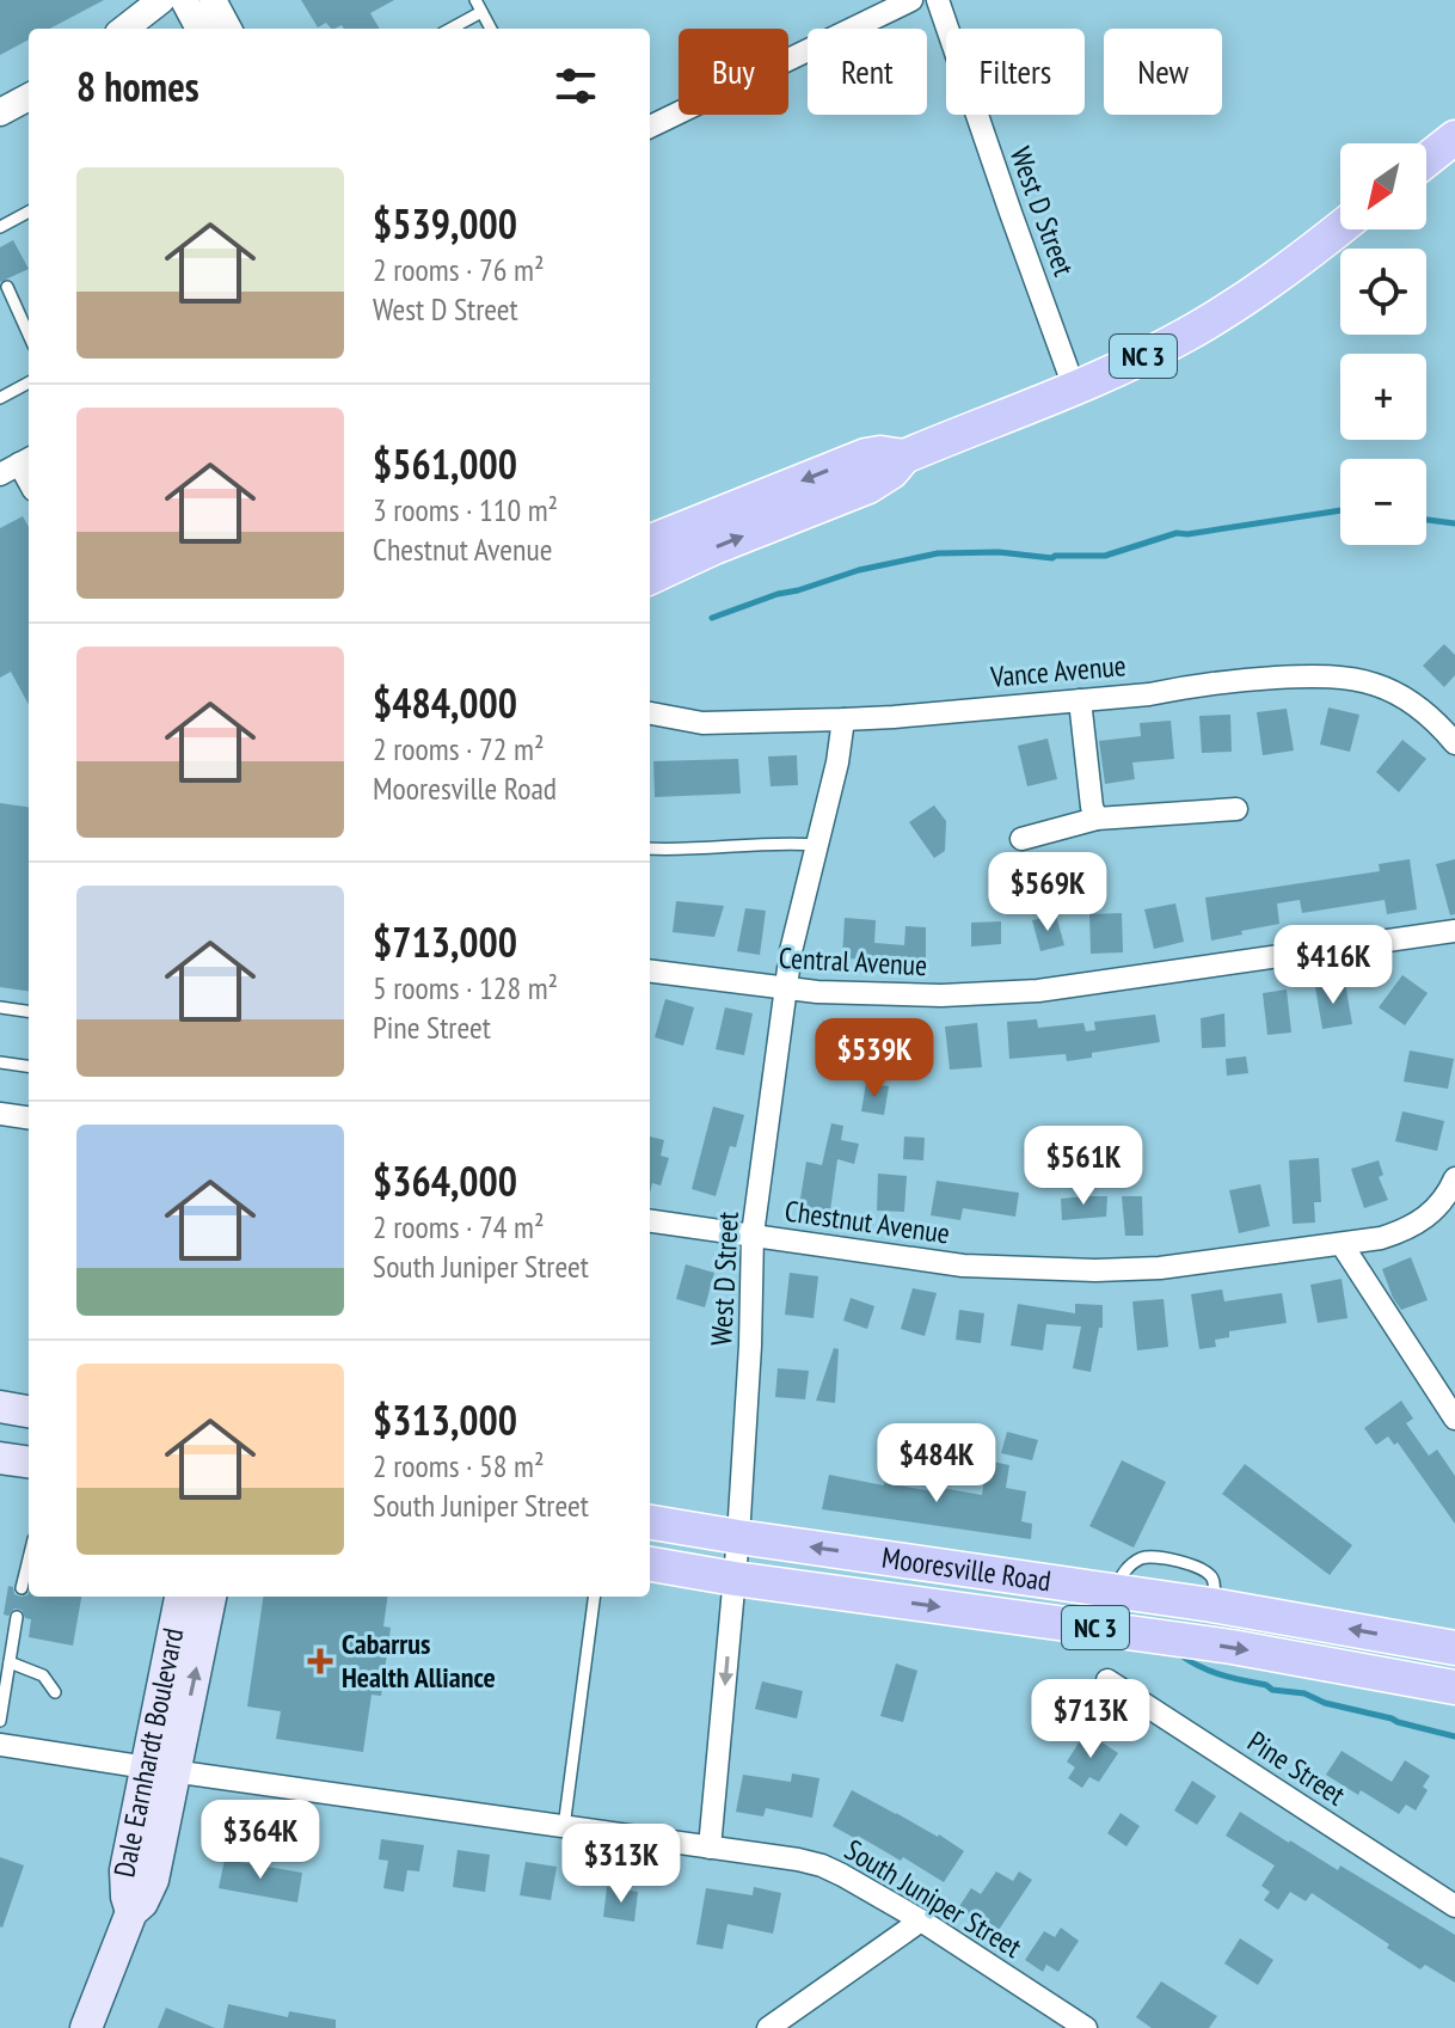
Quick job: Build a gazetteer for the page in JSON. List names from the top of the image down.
{
  "streets": {
    "main road": ["NC 3", "Mooresville Road", "Dale Earnhardt Boulevard"],
    "street": [
      "West D Street",
      "Vance Avenue",
      "Central Avenue",
      "Chestnut Avenue",
      "Pine Street",
      "South Juniper Street"
    ]
  },
  "crossings": [
    ["West D Street", "NC 3"],
    ["West D Street", "Vance Avenue"],
    ["West D Street", "Central Avenue"],
    ["West D Street", "Chestnut Avenue"],
    ["West D Street", "Mooresville Road"],
    ["West D Street", "South Juniper Street"],
    ["Dale Earnhardt Boulevard", "South Juniper Street"]
  ],
  "places": {
    "health": ["Cabarrus Health Alliance"]
  },
  "north": "bottom left",
  "page": {
    "chip": [
      "Buy",
      "Rent",
      "Filters",
      "New"
    ],
    "heading": "8 homes",
    "map_buttons": ["+", "−"],
    "list": [
      {
        "name": "$539,000",
        "note": "2 rooms · 76 m² · West D Street"
      },
      {
        "name": "$561,000",
        "note": "3 rooms · 110 m² · Chestnut Avenue"
      },
      {
        "name": "$484,000",
        "note": "2 rooms · 72 m² · Mooresville Road"
      },
      {
        "name": "$713,000",
        "note": "5 rooms · 128 m² · Pine Street"
      },
      {
        "name": "$364,000",
        "note": "2 rooms · 74 m² · South Juniper Street"
      },
      {
        "name": "$313,000",
        "note": "2 rooms · 58 m² · South Juniper Street"
      }
    ],
    "price": [
      "$569K",
      "$416K",
      "$539K",
      "$561K",
      "$484K",
      "$713K",
      "$364K",
      "$313K"
    ]
  }
}
